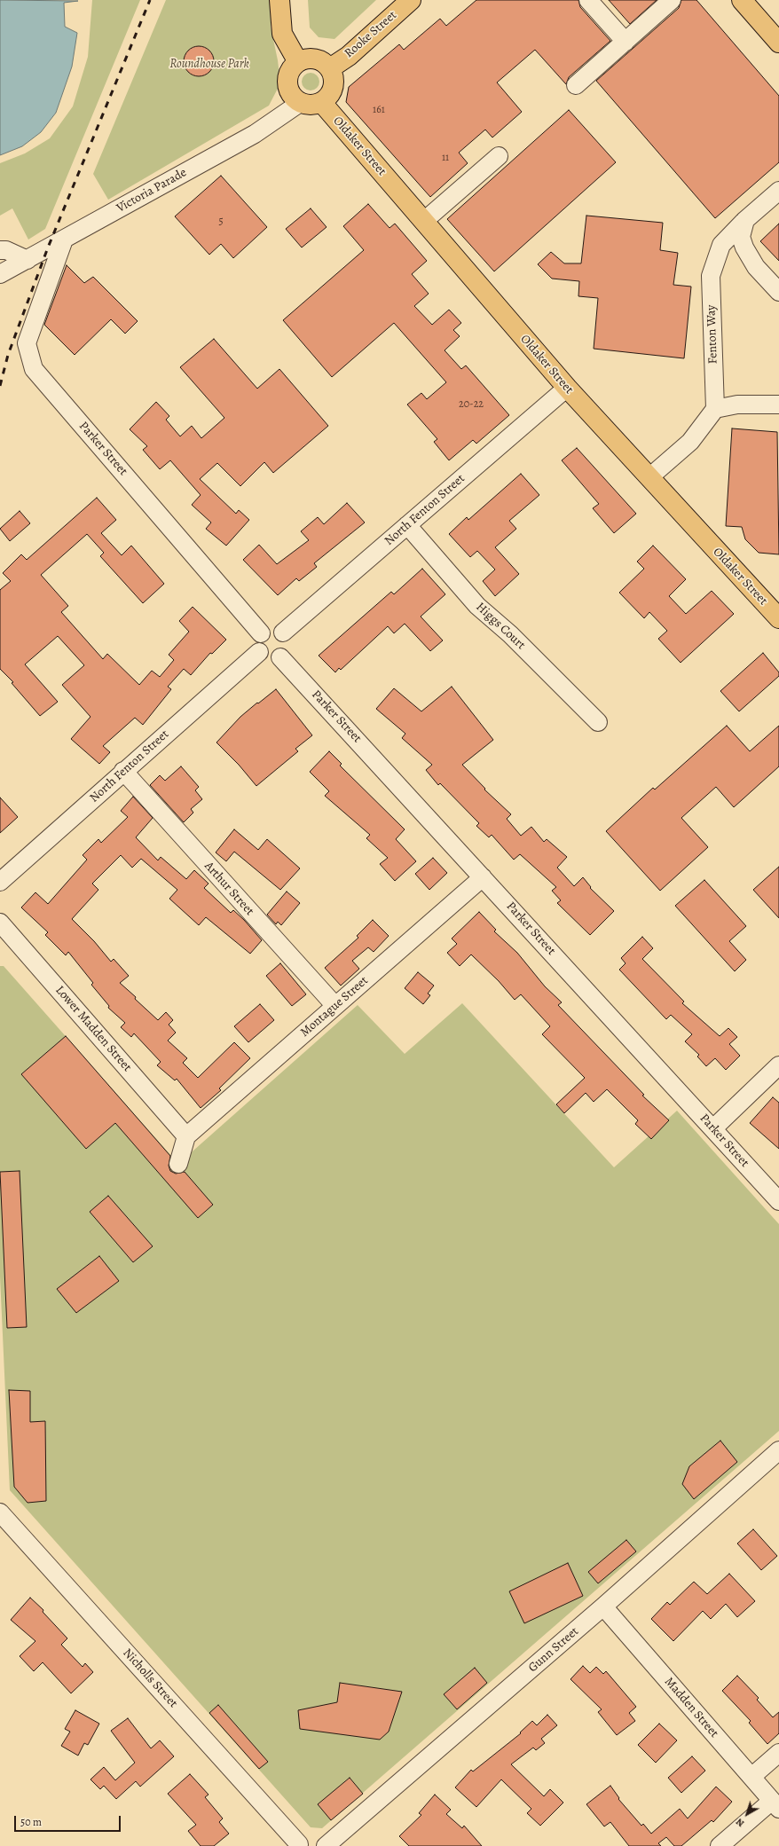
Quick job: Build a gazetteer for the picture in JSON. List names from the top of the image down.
{
  "streets": {
    "main road": ["Rooke Street", "Oldaker Street"],
    "street": [
      "Victoria Parade",
      "Fenton Way",
      "Parker Street",
      "North Fenton Street",
      "Higgs Court",
      "Arthur Street",
      "Montague Street",
      "Lower Madden Street",
      "Gunn Street",
      "Nicholls Street",
      "Madden Street"
    ]
  },
  "crossings": [
    ["Rooke Street", "Oldaker Street"],
    ["Rooke Street", "Victoria Parade"],
    ["Oldaker Street", "Victoria Parade"],
    ["Oldaker Street", "North Fenton Street"],
    ["Victoria Parade", "Parker Street"],
    ["Parker Street", "North Fenton Street"],
    ["Parker Street", "Montague Street"],
    ["North Fenton Street", "Higgs Court"],
    ["North Fenton Street", "Arthur Street"],
    ["Arthur Street", "Montague Street"],
    ["Montague Street", "Lower Madden Street"],
    ["Gunn Street", "Madden Street"]
  ],
  "parks": ["Roundhouse Park"],
  "house_numbers": [
    "161",
    "11",
    "5",
    "20-22"
  ],
  "scale_bar": "50 m",
  "north": "bottom left"
}
